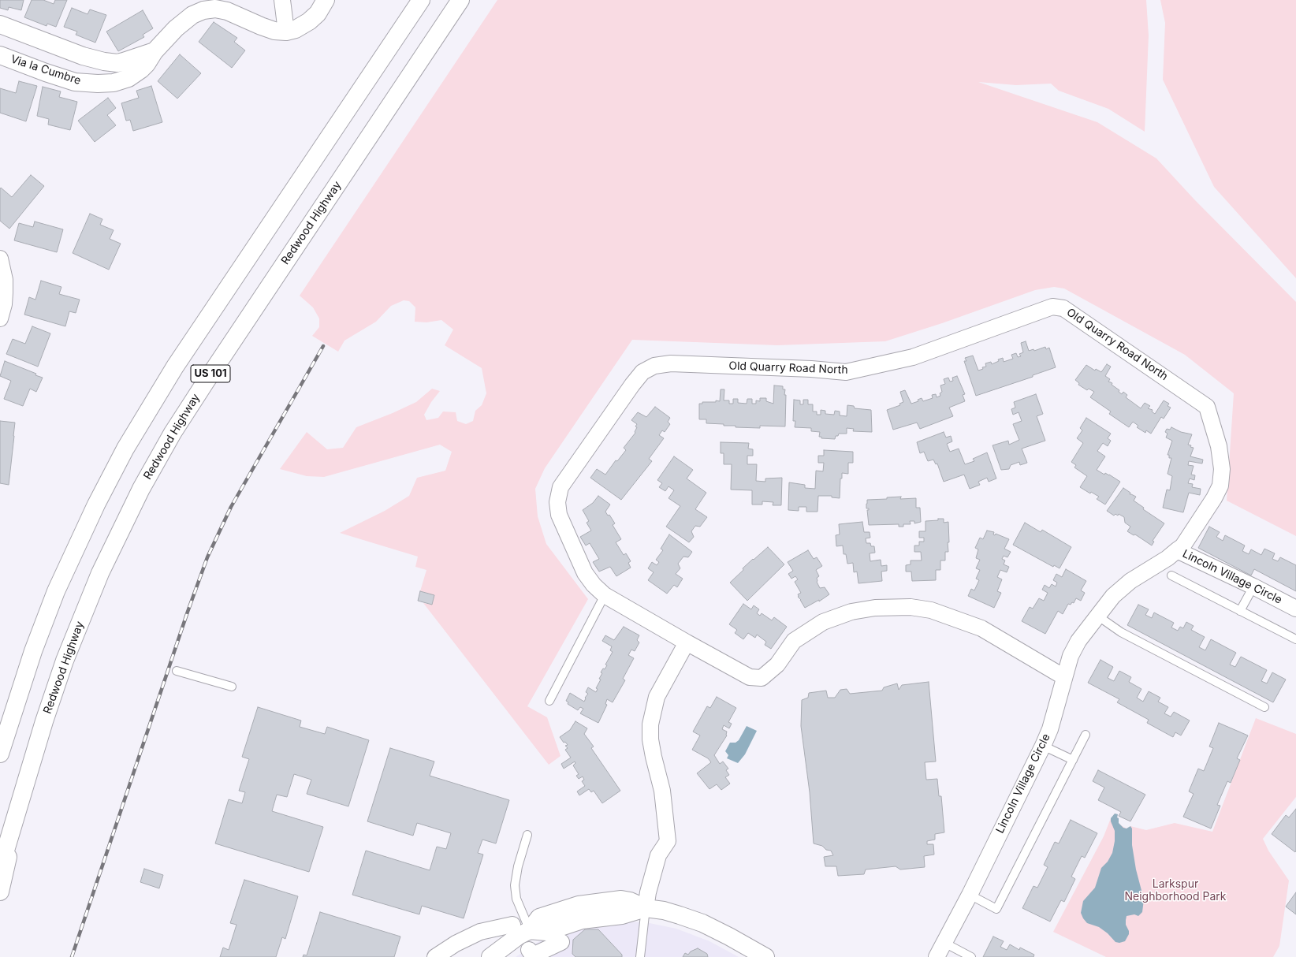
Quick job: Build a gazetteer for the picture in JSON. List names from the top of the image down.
{
  "streets": {
    "main road": ["Via la Cumbre", "Redwood Highway", "US 101"],
    "street": ["Old Quarry Road North", "Lincoln Village Circle"]
  },
  "crossings": [
    ["Old Quarry Road North", "Lincoln Village Circle"]
  ],
  "parks": ["Larkspur Neighborhood Park"]
}
